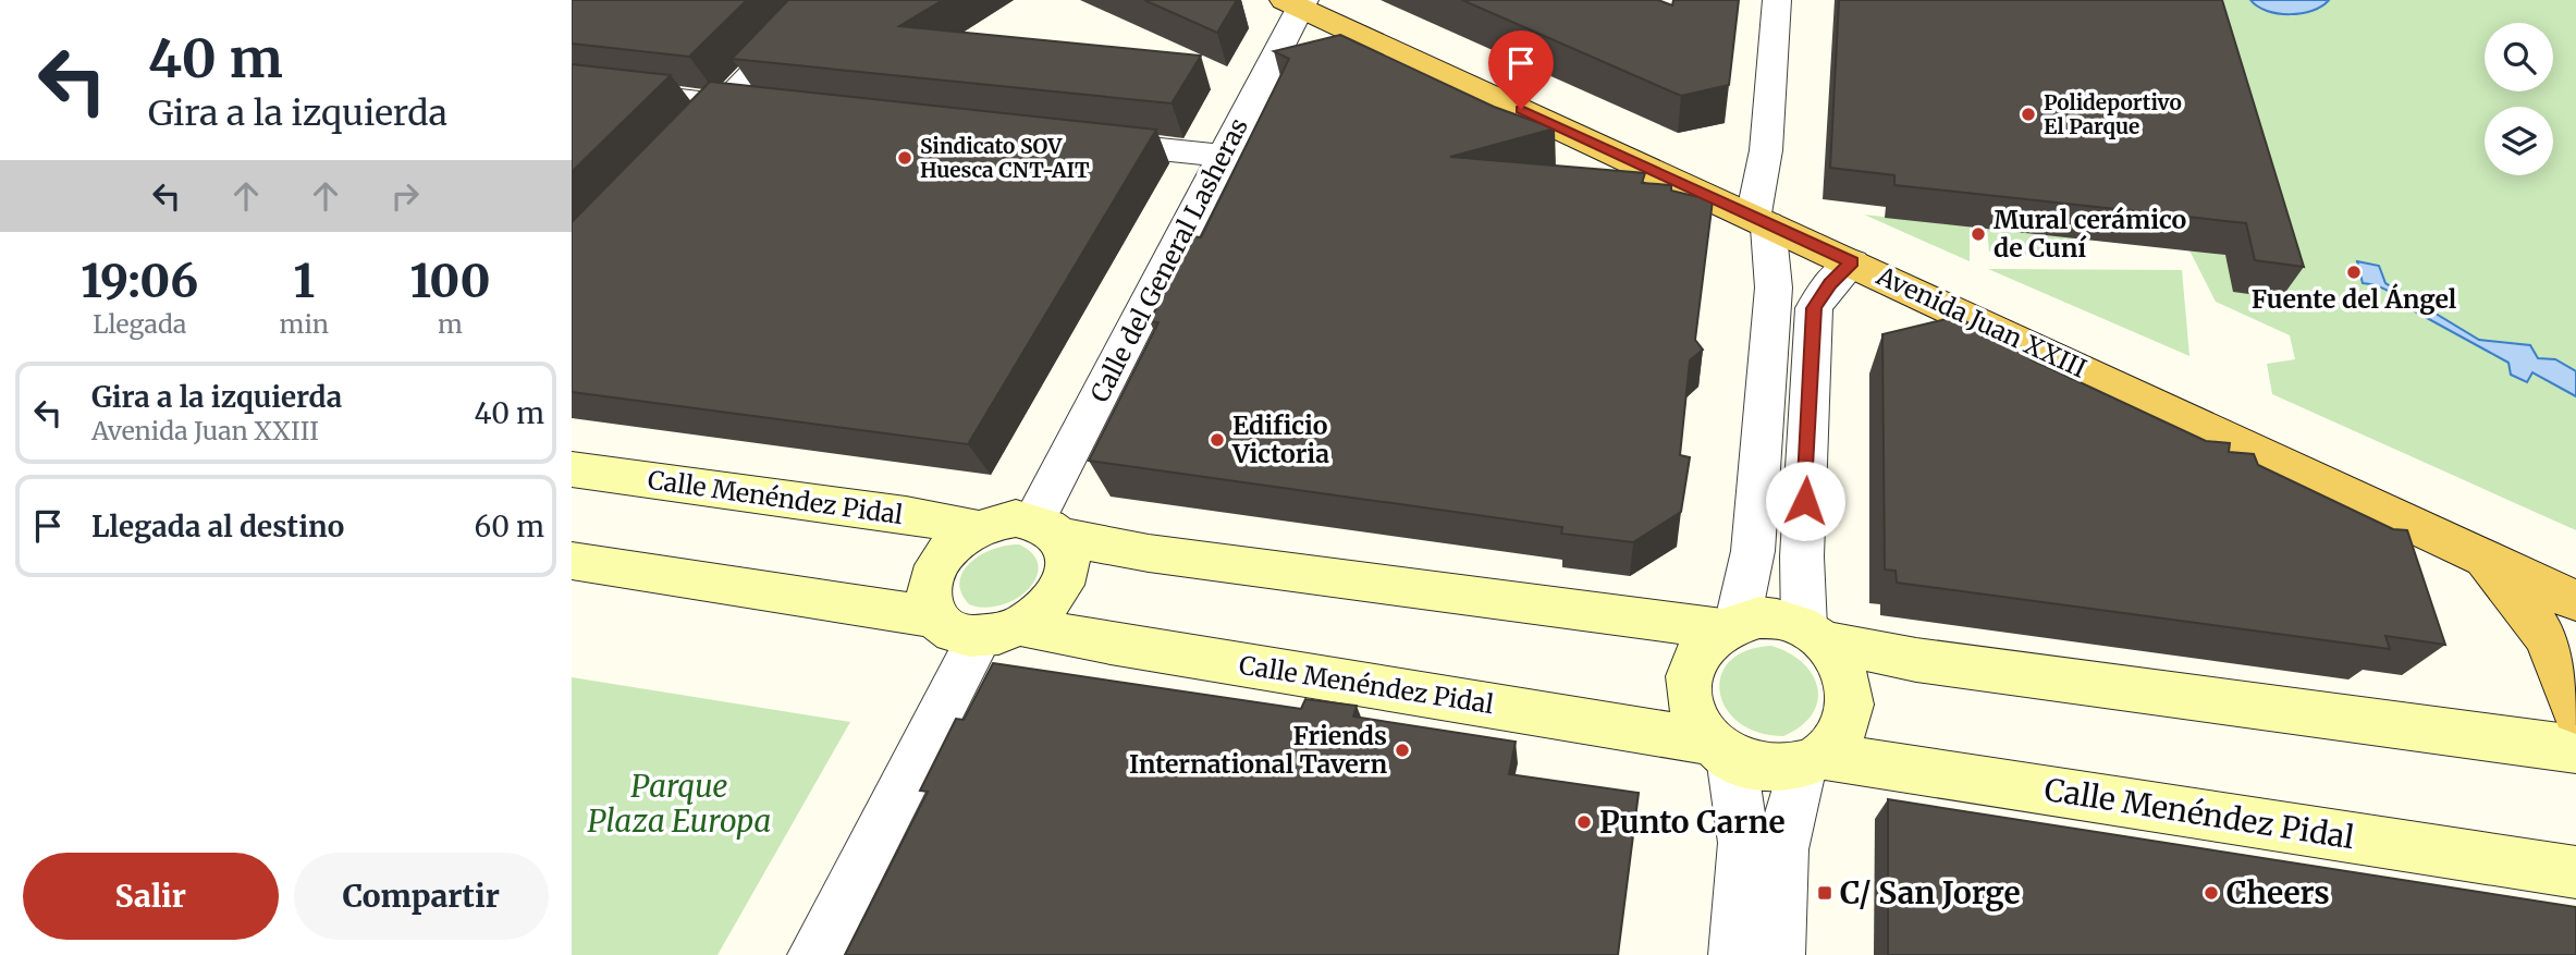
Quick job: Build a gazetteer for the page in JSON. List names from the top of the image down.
{
  "streets": {
    "highway": ["Avenida Juan XXIII"],
    "main road": ["Calle Menéndez Pidal"],
    "street": ["Calle del General Lasheras"]
  },
  "crossings": [
    ["Calle del General Lasheras", "Avenida Juan XXIII"],
    ["Calle del General Lasheras", "Calle Menéndez Pidal"]
  ],
  "parks": ["Parque Plaza Europa"],
  "places": {
    "other": [
      "Polideportivo El Parque",
      "Sindicato SOV Huesca CNT-AIT",
      "Mural cerámico de Cuní",
      "Fuente del Ángel",
      "Edificio Victoria",
      "Friends International Tavern",
      "Punto Carne",
      "Cheers"
    ],
    "transit": ["C/ San Jorge"]
  },
  "page": {
    "turn": ["40 m", "Gira a la izquierda"],
    "eta": [
      "19:06",
      "Llegada",
      "1",
      "min",
      "100",
      "m"
    ],
    "list": [
      {
        "name": "Gira a la izquierda",
        "note": "Avenida Juan XXIII",
        "value": "40 m"
      },
      {
        "name": "Llegada al destino",
        "value": "60 m"
      }
    ],
    "buttons": ["Salir", "Compartir"]
  }
}
